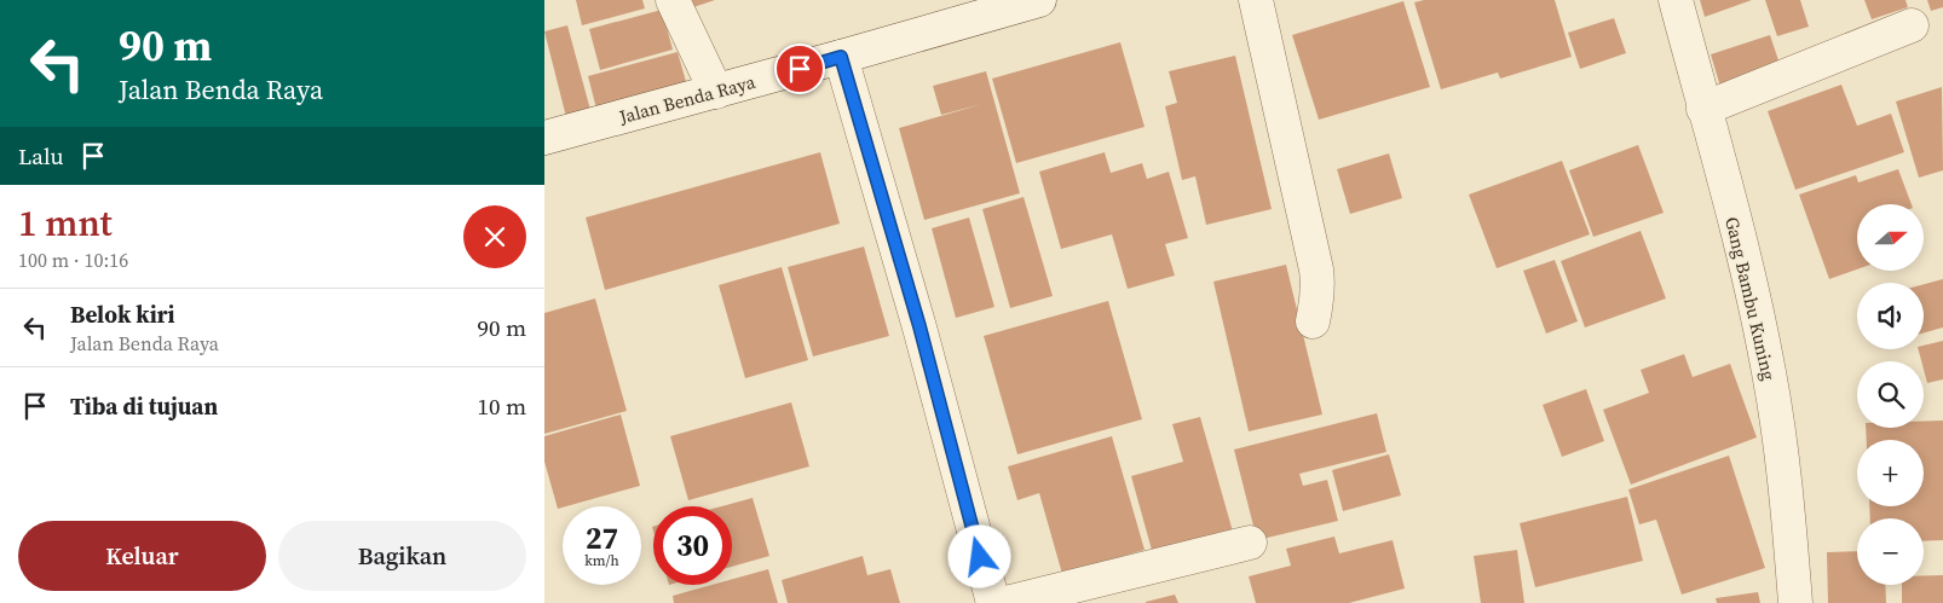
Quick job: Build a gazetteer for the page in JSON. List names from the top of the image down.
{
  "streets": {
    "street": ["Jalan Benda Raya", "Gang Bambu Kuning"]
  },
  "north": "right",
  "page": {
    "turn": ["90 m", "Jalan Benda Raya"],
    "then": "Lalu",
    "heading": ["1 mnt", "100 m · 10:16"],
    "map_buttons": ["+", "−"],
    "list": [
      {
        "name": "Belok kiri",
        "note": "Jalan Benda Raya",
        "value": "90 m"
      },
      {
        "name": "Tiba di tujuan",
        "value": "10 m"
      }
    ],
    "speed": "27 km/h",
    "limit": "30",
    "buttons": ["Keluar", "Bagikan"]
  }
}
